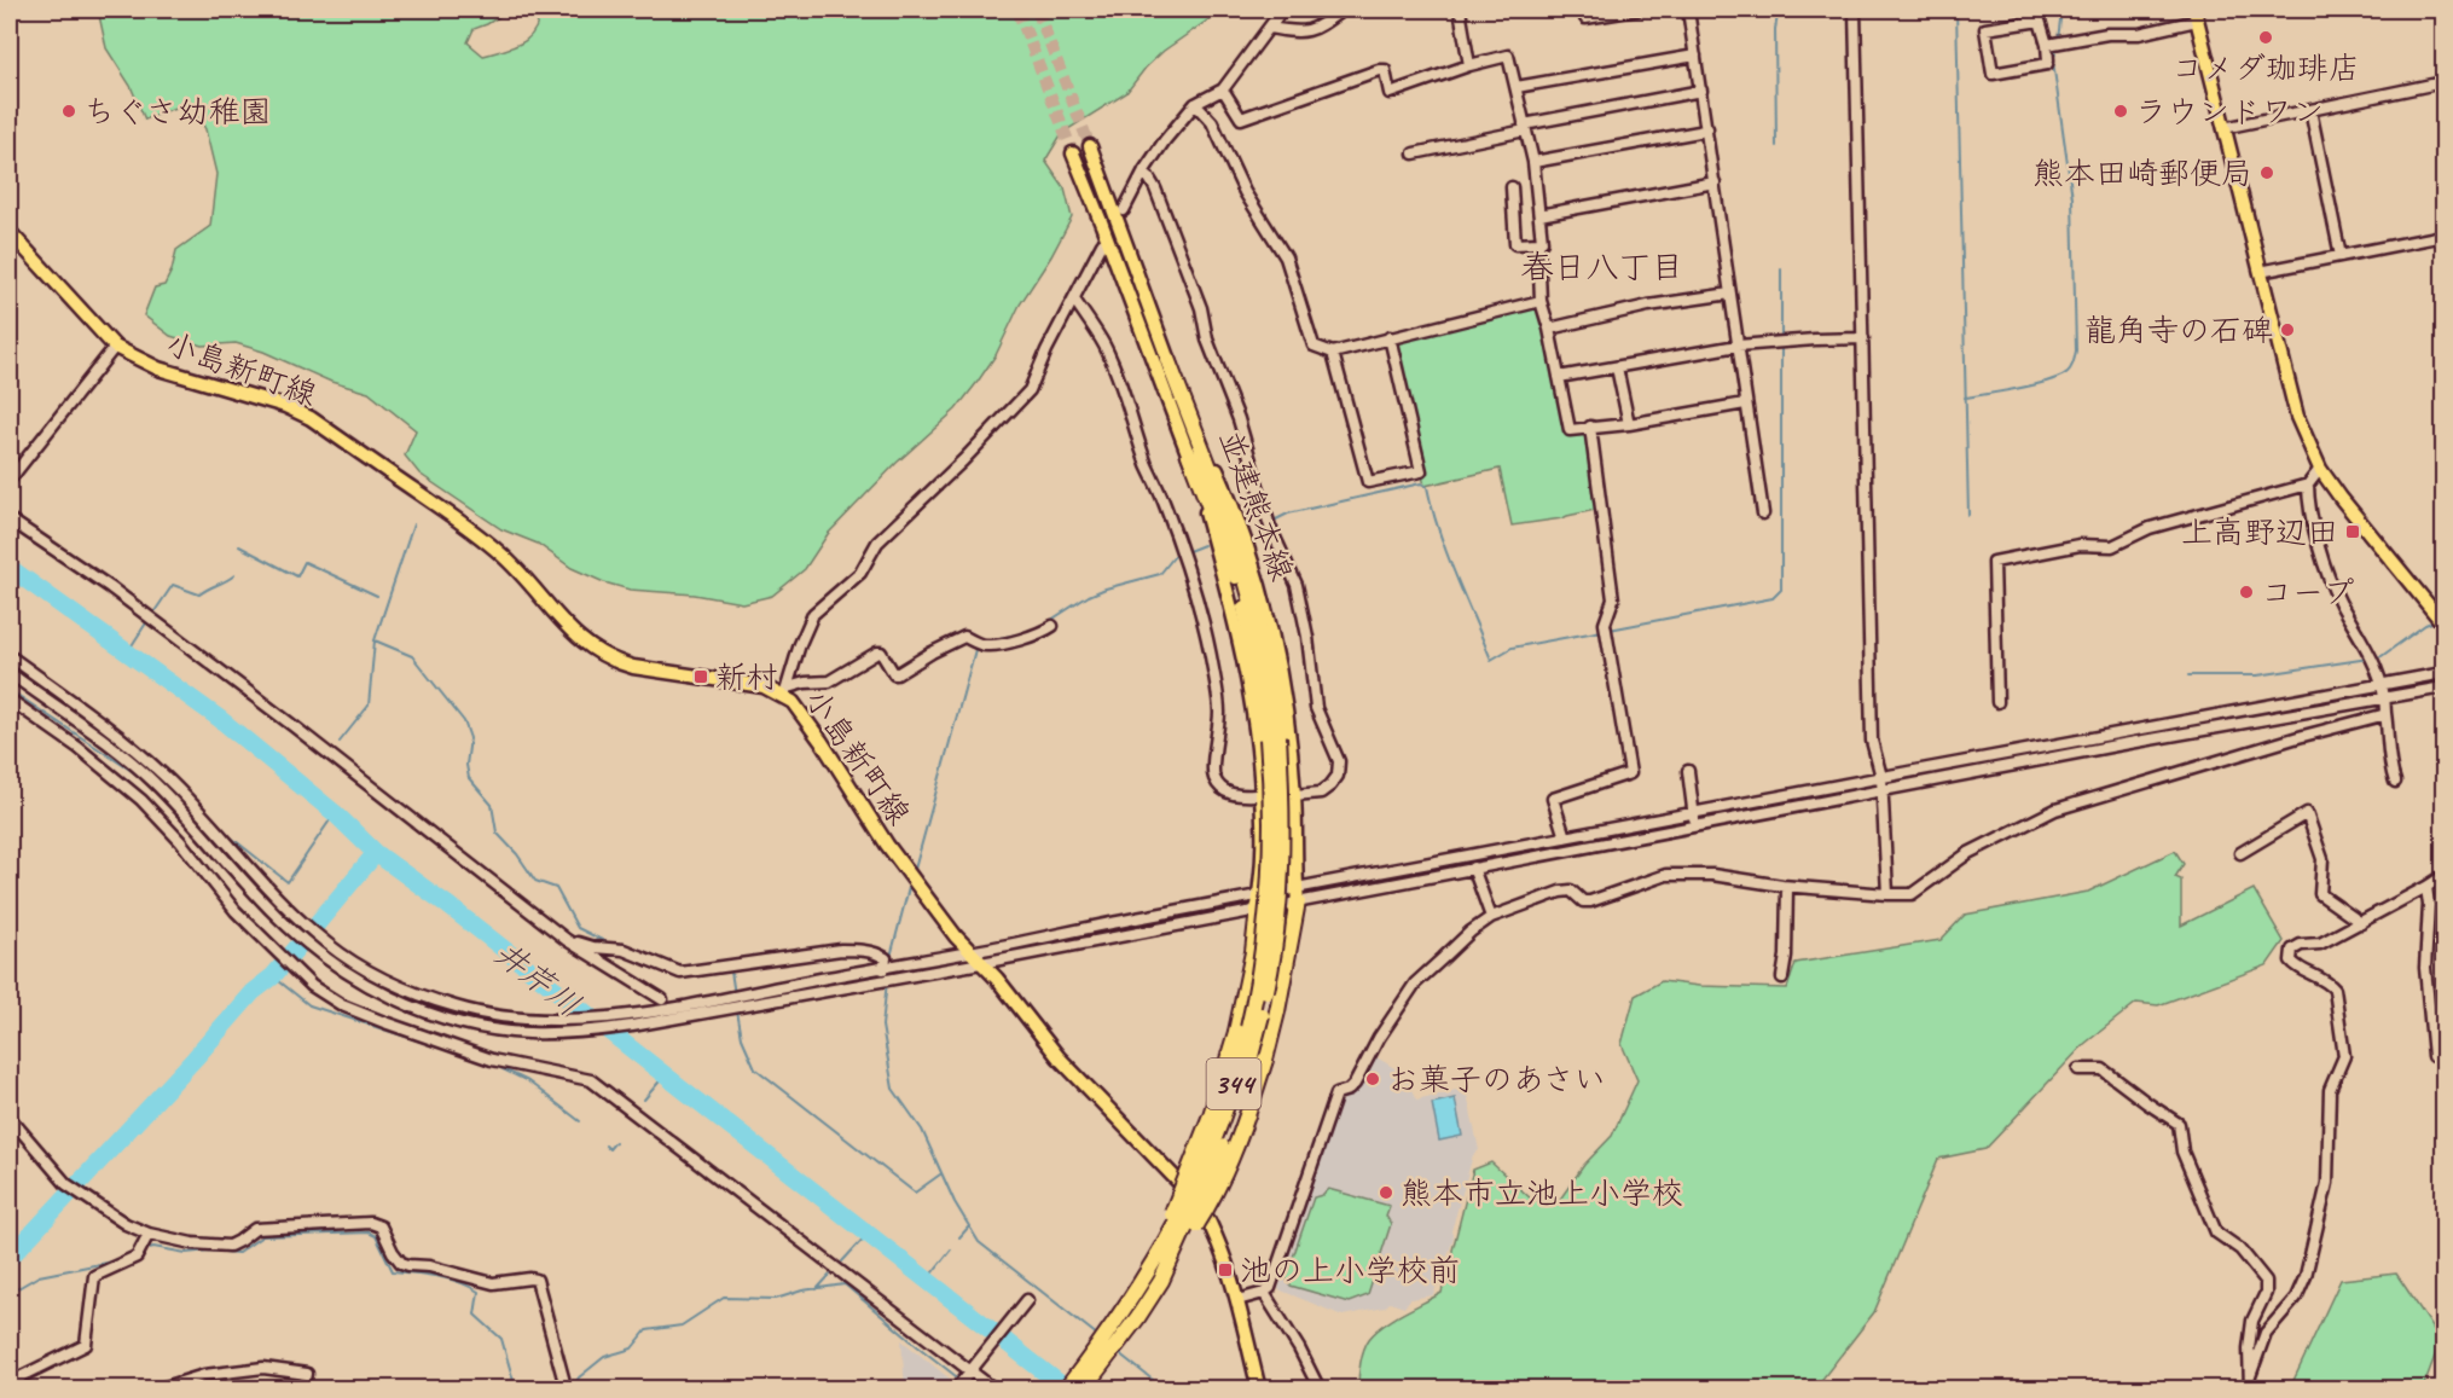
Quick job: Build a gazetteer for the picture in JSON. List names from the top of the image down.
{
  "streets": {
    "highway": ["344"],
    "main road": ["小島新町線", "並建熊本線"]
  },
  "crossings": [
    ["並建熊本線", "344"]
  ],
  "districts": ["春日八丁目"],
  "water": ["井芹川"],
  "places": {
    "other": [
      "コメダ珈琲店",
      "ちぐさ幼稚園",
      "ラウンドワン",
      "熊本田崎郵便局",
      "龍角寺の石碑",
      "コープ",
      "お菓子のあさい",
      "熊本市立池上小学校"
    ],
    "transit": ["上高野辺田", "新村", "池の上小学校前"]
  }
}
